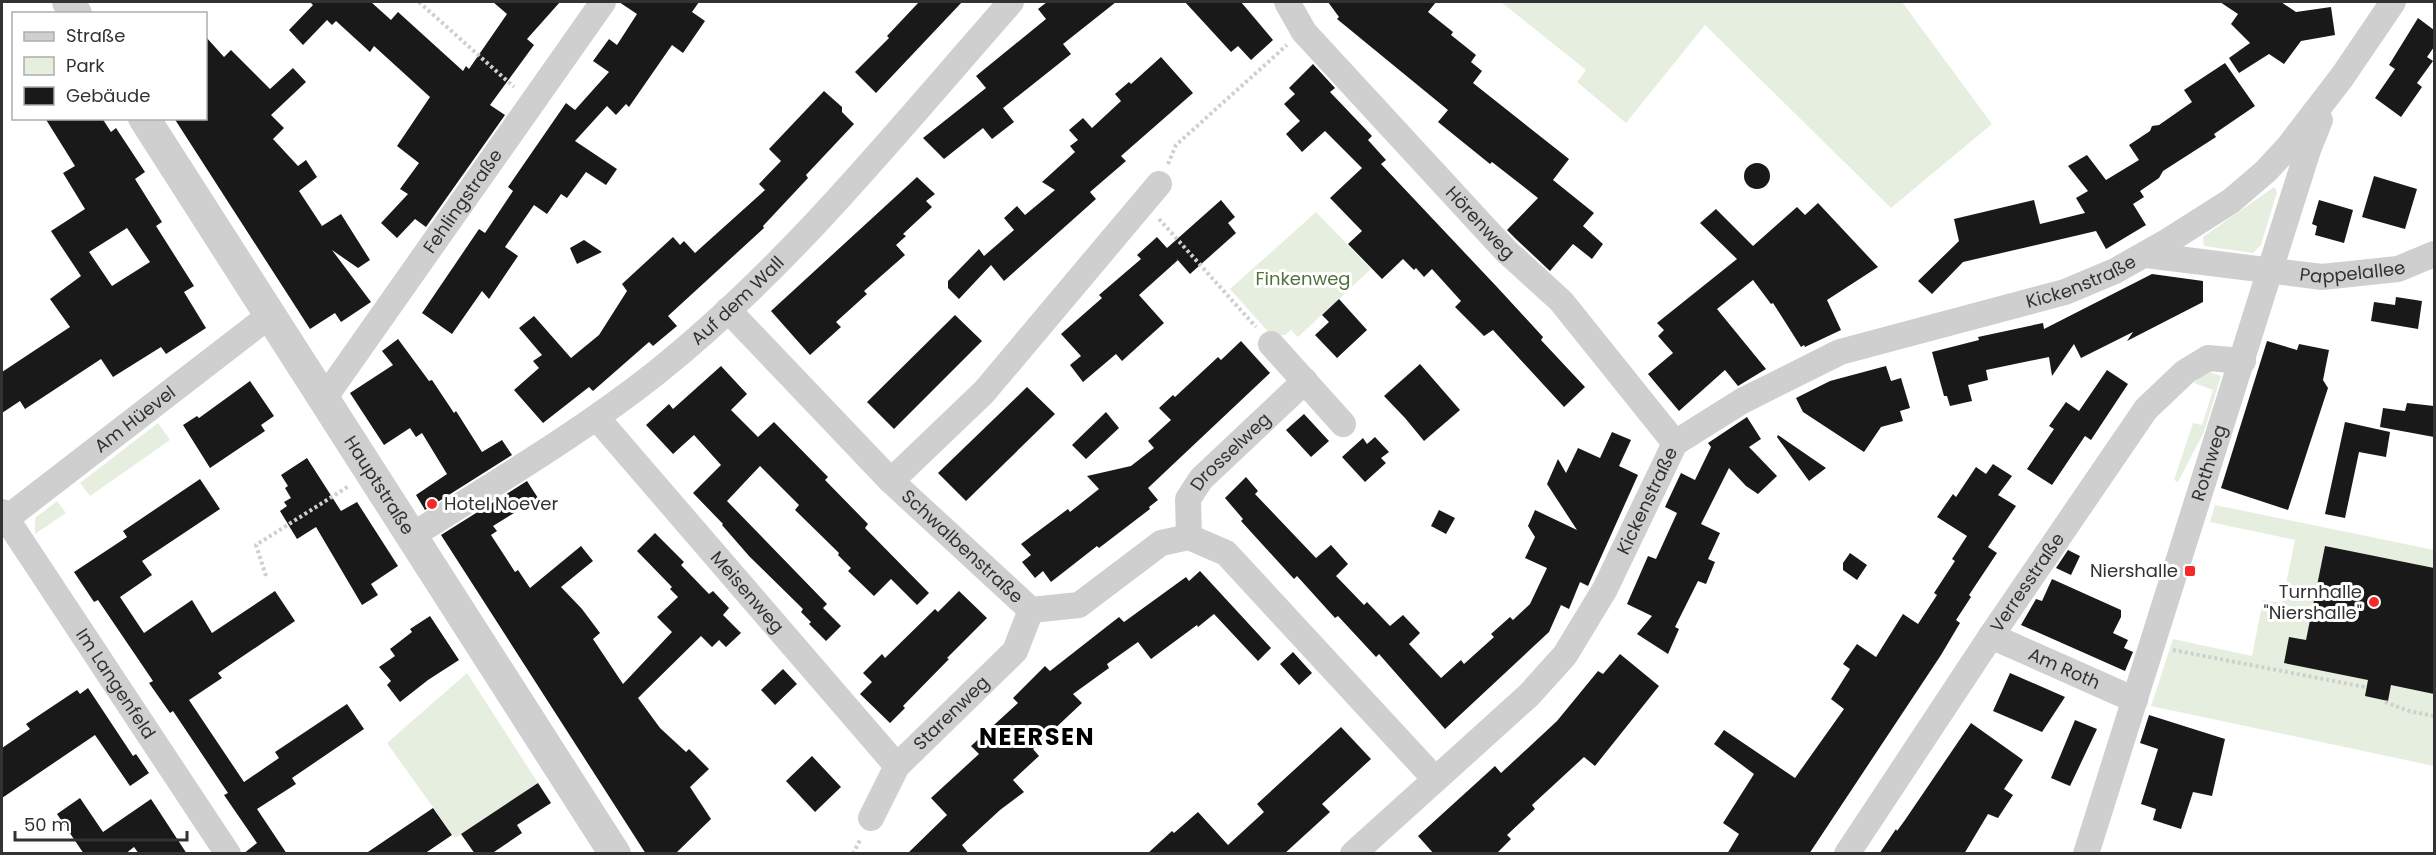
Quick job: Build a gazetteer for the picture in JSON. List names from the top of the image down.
{
  "streets": {
    "street": [
      "Fehlingstraße",
      "Hörenweg",
      "Pappelallee",
      "Kickenstraße",
      "Auf dem Wall",
      "Am Hüevel",
      "Drosselweg",
      "Rothweg",
      "Hauptstraße",
      "Schwalbenstraße",
      "Verresstraße",
      "Meisenweg",
      "Am Roth",
      "Im Langenfeld",
      "Starenweg"
    ]
  },
  "crossings": [
    ["Fehlingstraße", "Hauptstraße"],
    ["Hörenweg", "Kickenstraße"],
    ["Pappelallee", "Kickenstraße"],
    ["Pappelallee", "Rothweg"],
    ["Kickenstraße", "Rothweg"],
    ["Auf dem Wall", "Hauptstraße"],
    ["Auf dem Wall", "Schwalbenstraße"],
    ["Auf dem Wall", "Meisenweg"],
    ["Am Hüevel", "Hauptstraße"],
    ["Am Hüevel", "Im Langenfeld"],
    ["Drosselweg", "Schwalbenstraße"],
    ["Rothweg", "Verresstraße"],
    ["Rothweg", "Am Roth"],
    ["Schwalbenstraße", "Starenweg"],
    ["Verresstraße", "Am Roth"],
    ["Meisenweg", "Starenweg"]
  ],
  "districts": ["NEERSEN"],
  "parks": ["Finkenweg"],
  "places": {
    "other": ["Hotel Noever", "Turnhalle \"Niershalle\""],
    "transit": ["Niershalle"]
  },
  "legend": ["Straße", "Park", "Gebäude"],
  "scale_bar": "50 m"
}
